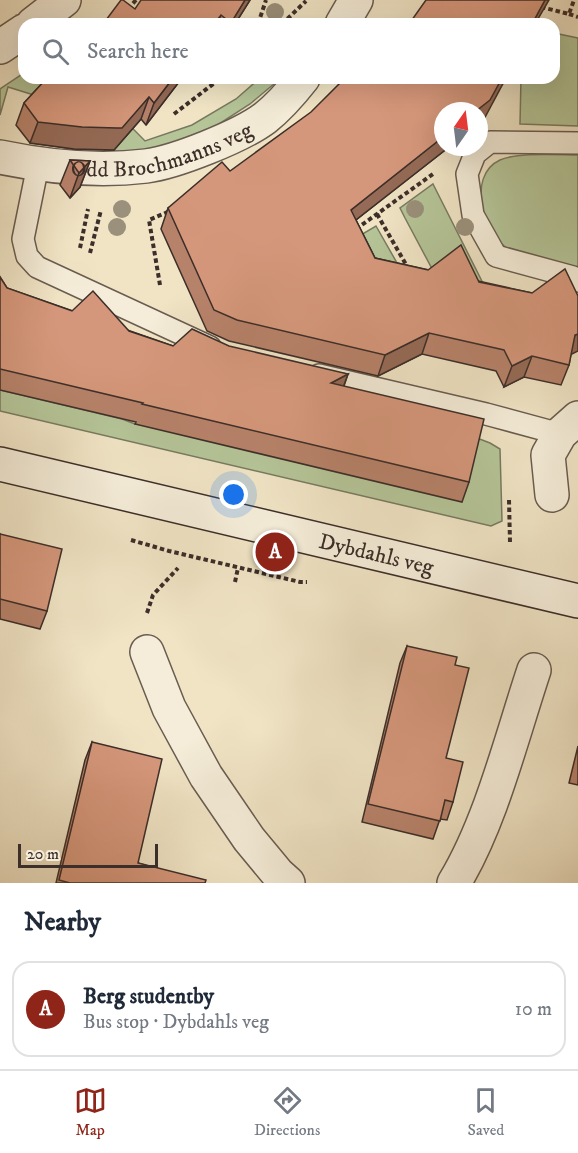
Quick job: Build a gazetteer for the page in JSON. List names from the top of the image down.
{
  "streets": {
    "street": ["Odd Brochmanns veg", "Dybdahls veg"]
  },
  "scale_bar": "20 m",
  "north": "top",
  "page": {
    "search": "Search here",
    "pins": "A",
    "scale": "20 m",
    "heading": "Nearby",
    "list": [
      {
        "mark": "A",
        "name": "Berg studentby",
        "note": "Bus stop · Dybdahls veg",
        "value": "10 m"
      }
    ],
    "nav": ["Map", "Directions", "Saved"]
  }
}
